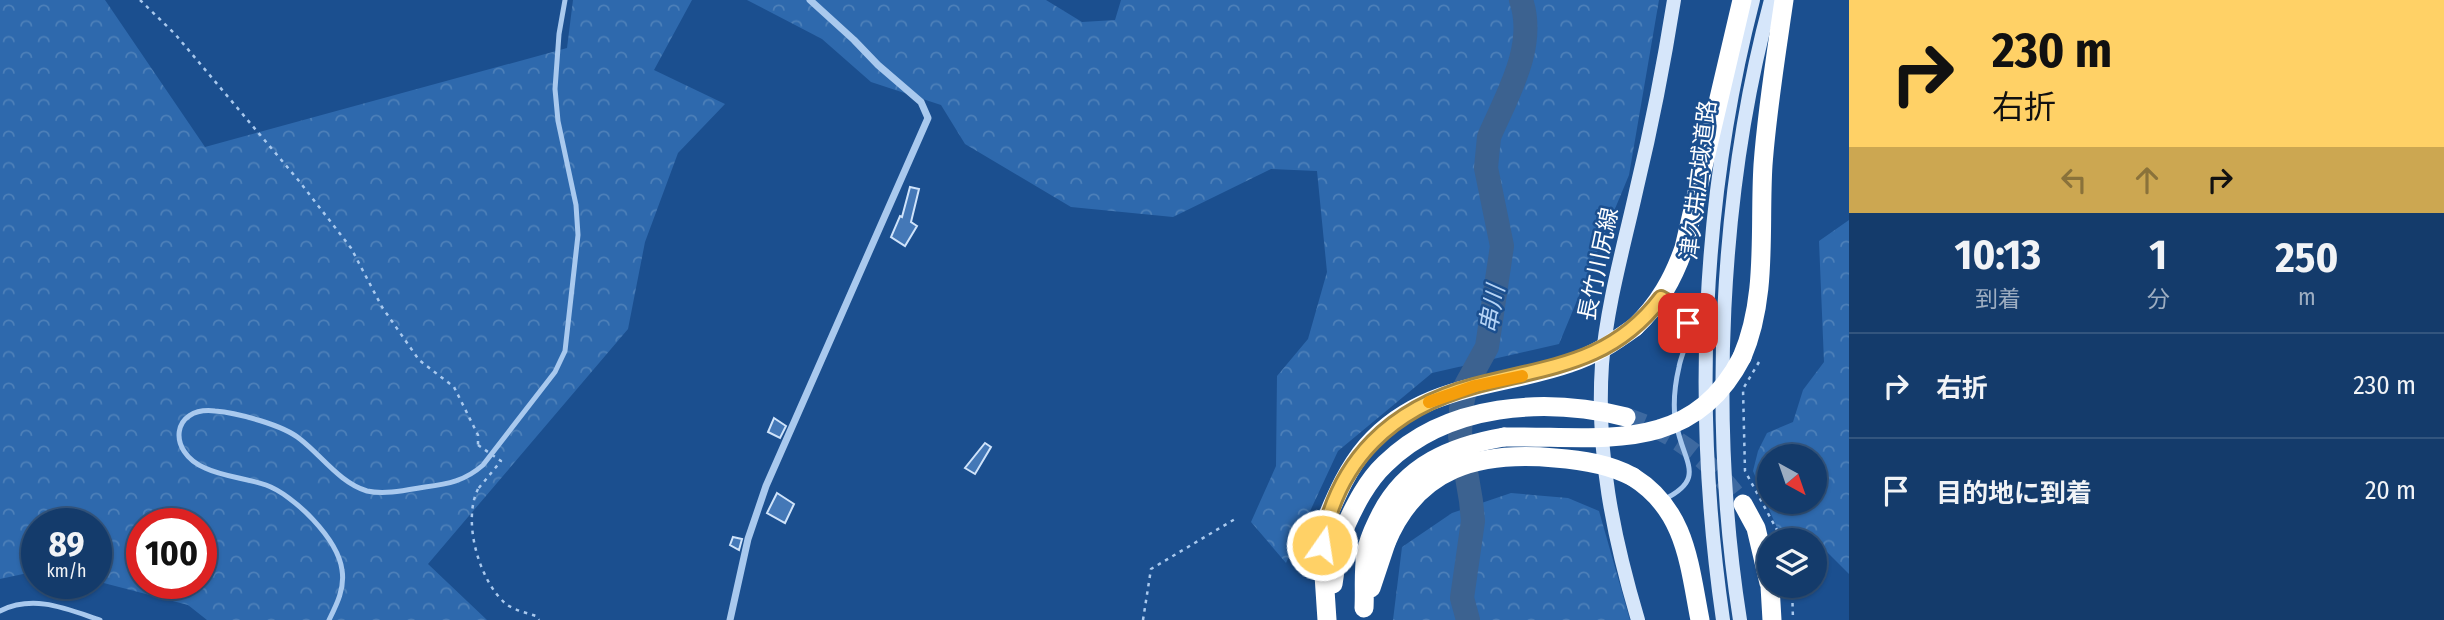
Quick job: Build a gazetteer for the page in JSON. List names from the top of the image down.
{
  "streets": {
    "main road": ["津久井広域道路", "長竹川尻線"]
  },
  "water": ["串川"],
  "north": "bottom right",
  "page": {
    "turn": ["230 m", "右折"],
    "eta": [
      "10:13",
      "到着",
      "1",
      "分",
      "250",
      "m"
    ],
    "list": [
      {
        "name": "右折",
        "value": "230 m"
      },
      {
        "name": "目的地に到着",
        "value": "20 m"
      }
    ],
    "speed": "89 km/h",
    "limit": "100"
  }
}
